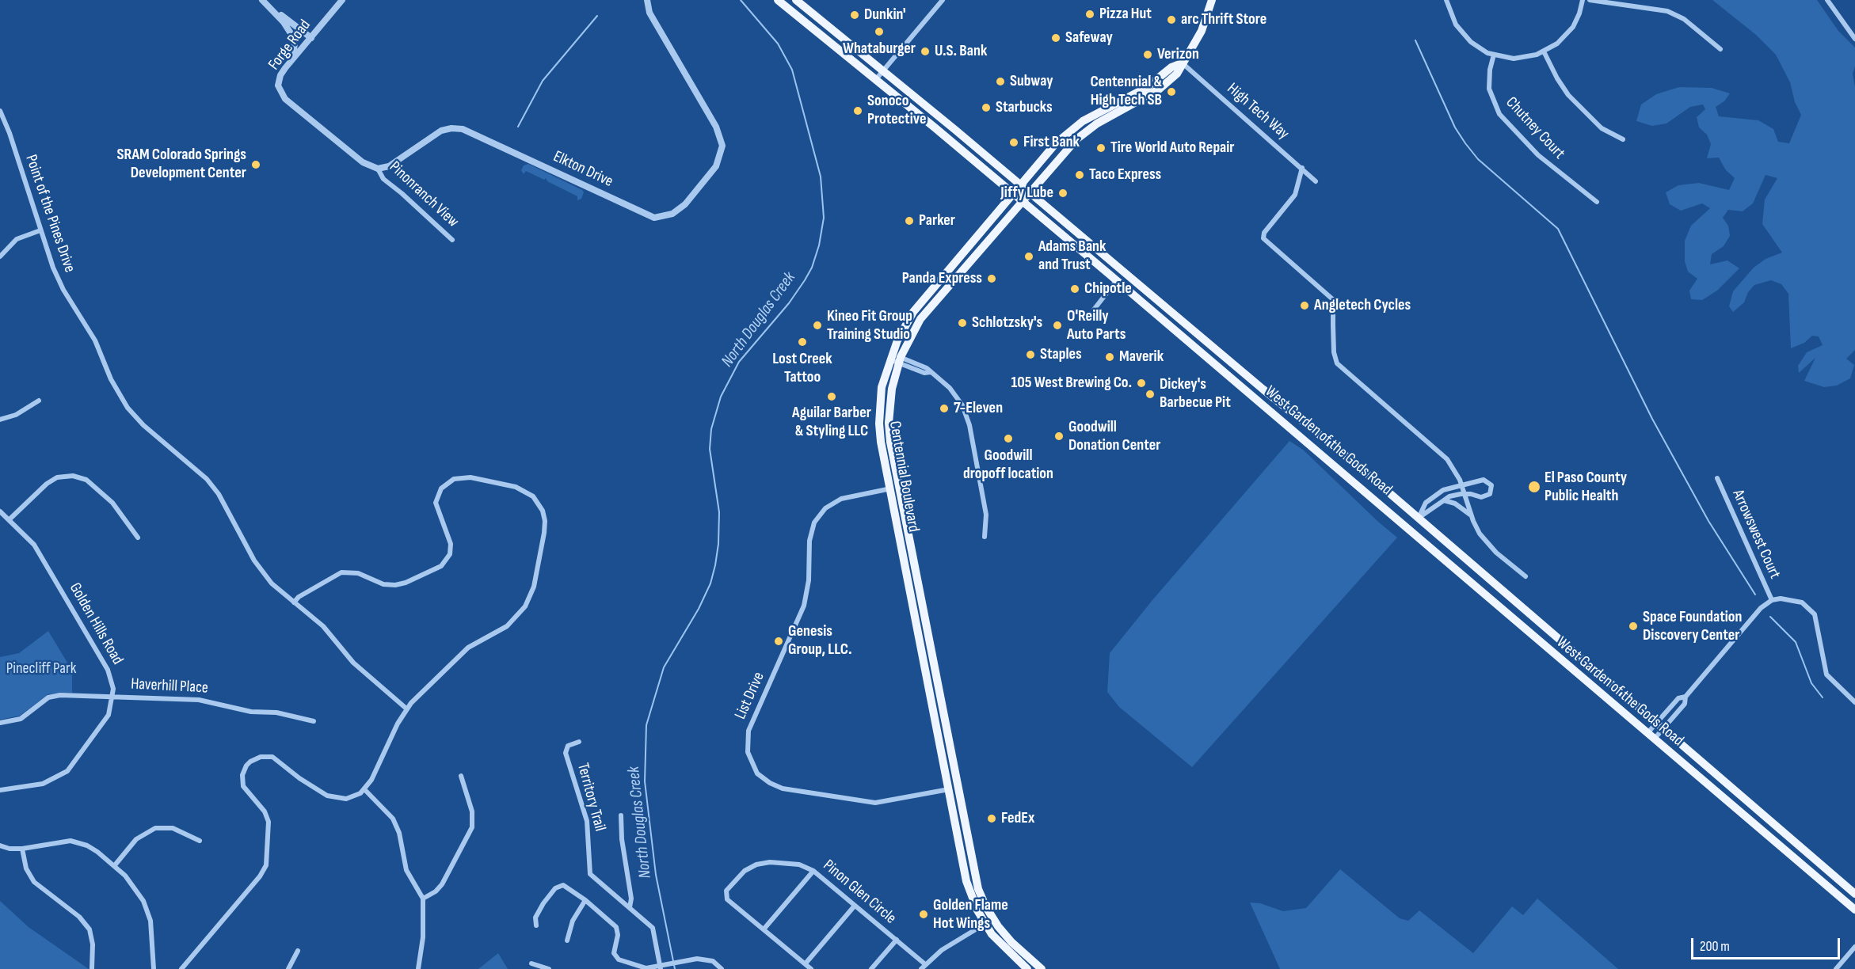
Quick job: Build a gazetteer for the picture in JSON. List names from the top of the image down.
{
  "streets": {
    "main road": ["West Garden of the Gods Road", "Centennial Boulevard"],
    "street": [
      "Forge Road",
      "High Tech Way",
      "Chutney Court",
      "Elkton Drive",
      "Pinonranch View",
      "Point of the Pines Drive",
      "Arrowswest Court",
      "Golden Hills Road",
      "Haverhill Place",
      "List Drive",
      "Territory Trail",
      "Pinon Glen Circle"
    ]
  },
  "crossings": [
    ["Forge Road", "Elkton Drive"],
    ["Forge Road", "Pinonranch View"],
    ["High Tech Way", "Centennial Boulevard"],
    ["Elkton Drive", "Pinonranch View"],
    ["West Garden of the Gods Road", "Centennial Boulevard"],
    ["Centennial Boulevard", "List Drive"],
    ["Golden Hills Road", "Haverhill Place"]
  ],
  "water": ["North Douglas Creek"],
  "parks": ["Pinecliff Park"],
  "places": [
    "Pizza Hut",
    "Dunkin'",
    "arc Thrift Store",
    "Whataburger",
    "Safeway",
    "U.S. Bank",
    "Verizon",
    "Subway",
    "Centennial & High Tech SB",
    "Starbucks",
    "Sonoco Protective",
    "First Bank",
    "Tire World Auto Repair",
    "SRAM Colorado Springs Development Center",
    "Taco Express",
    "Jiffy Lube",
    "Parker",
    "Adams Bank and Trust",
    "Panda Express",
    "Chipotle",
    "Angletech Cycles",
    "Schlotzsky's",
    "Kineo Fit Group Training Studio",
    "O'Reilly Auto Parts",
    "Lost Creek Tattoo",
    "Staples",
    "Maverik",
    "105 West Brewing Co.",
    "Dickey's Barbecue Pit",
    "Aguilar Barber & Styling LLC",
    "7-Eleven",
    "Goodwill Donation Center",
    "Goodwill dropoff location",
    "El Paso County Public Health",
    "Space Foundation Discovery Center",
    "Genesis Group, LLC.",
    "FedEx",
    "Golden Flame Hot Wings"
  ],
  "scale_bar": "200 m"
}
